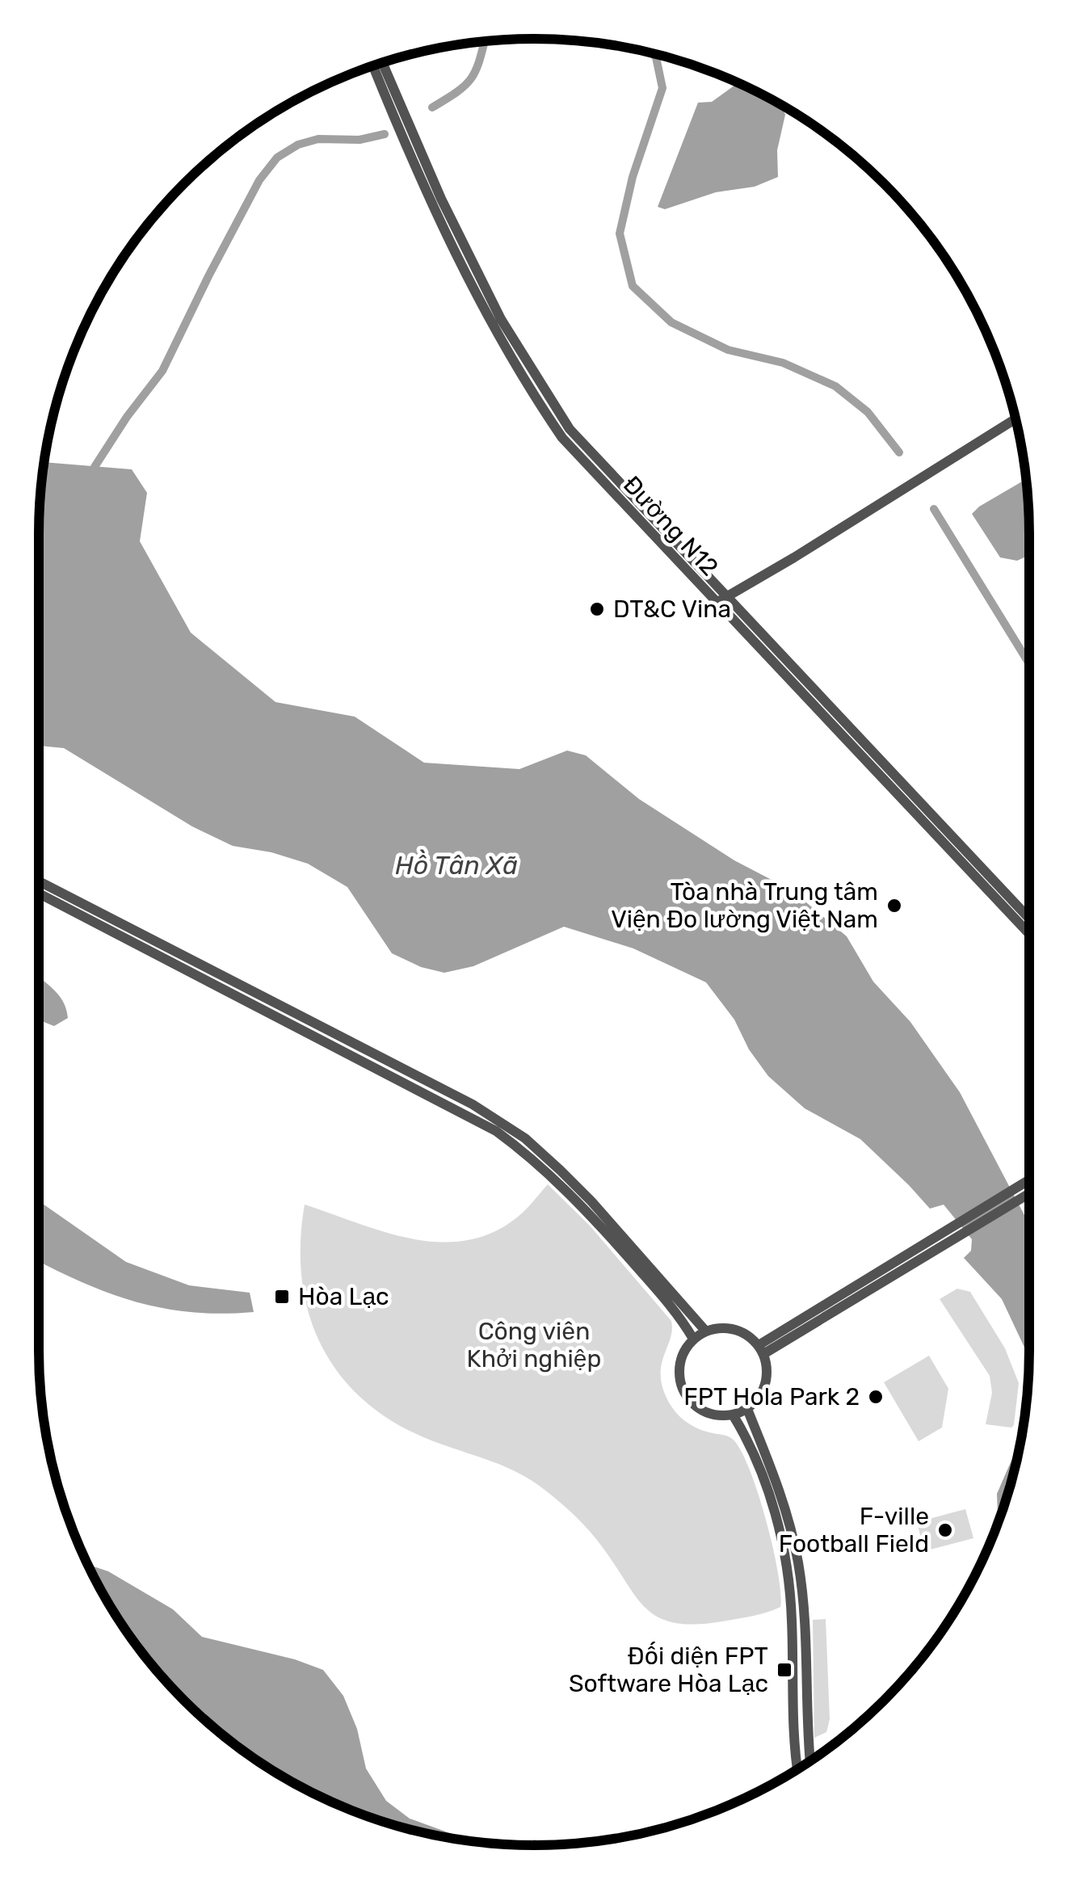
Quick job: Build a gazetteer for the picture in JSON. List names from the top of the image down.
{
  "streets": {
    "street": ["Đường N12"]
  },
  "water": ["Hồ Tân Xã"],
  "parks": ["Công viên Khởi nghiệp"],
  "places": {
    "other": [
      "DT&C Vina",
      "Tòa nhà Trung tâm Viện Đo lường Việt Nam",
      "FPT Hola Park 2",
      "F-ville Football Field"
    ],
    "transit": ["Hòa Lạc", "Đối diện FPT Software Hòa Lạc"]
  }
}
